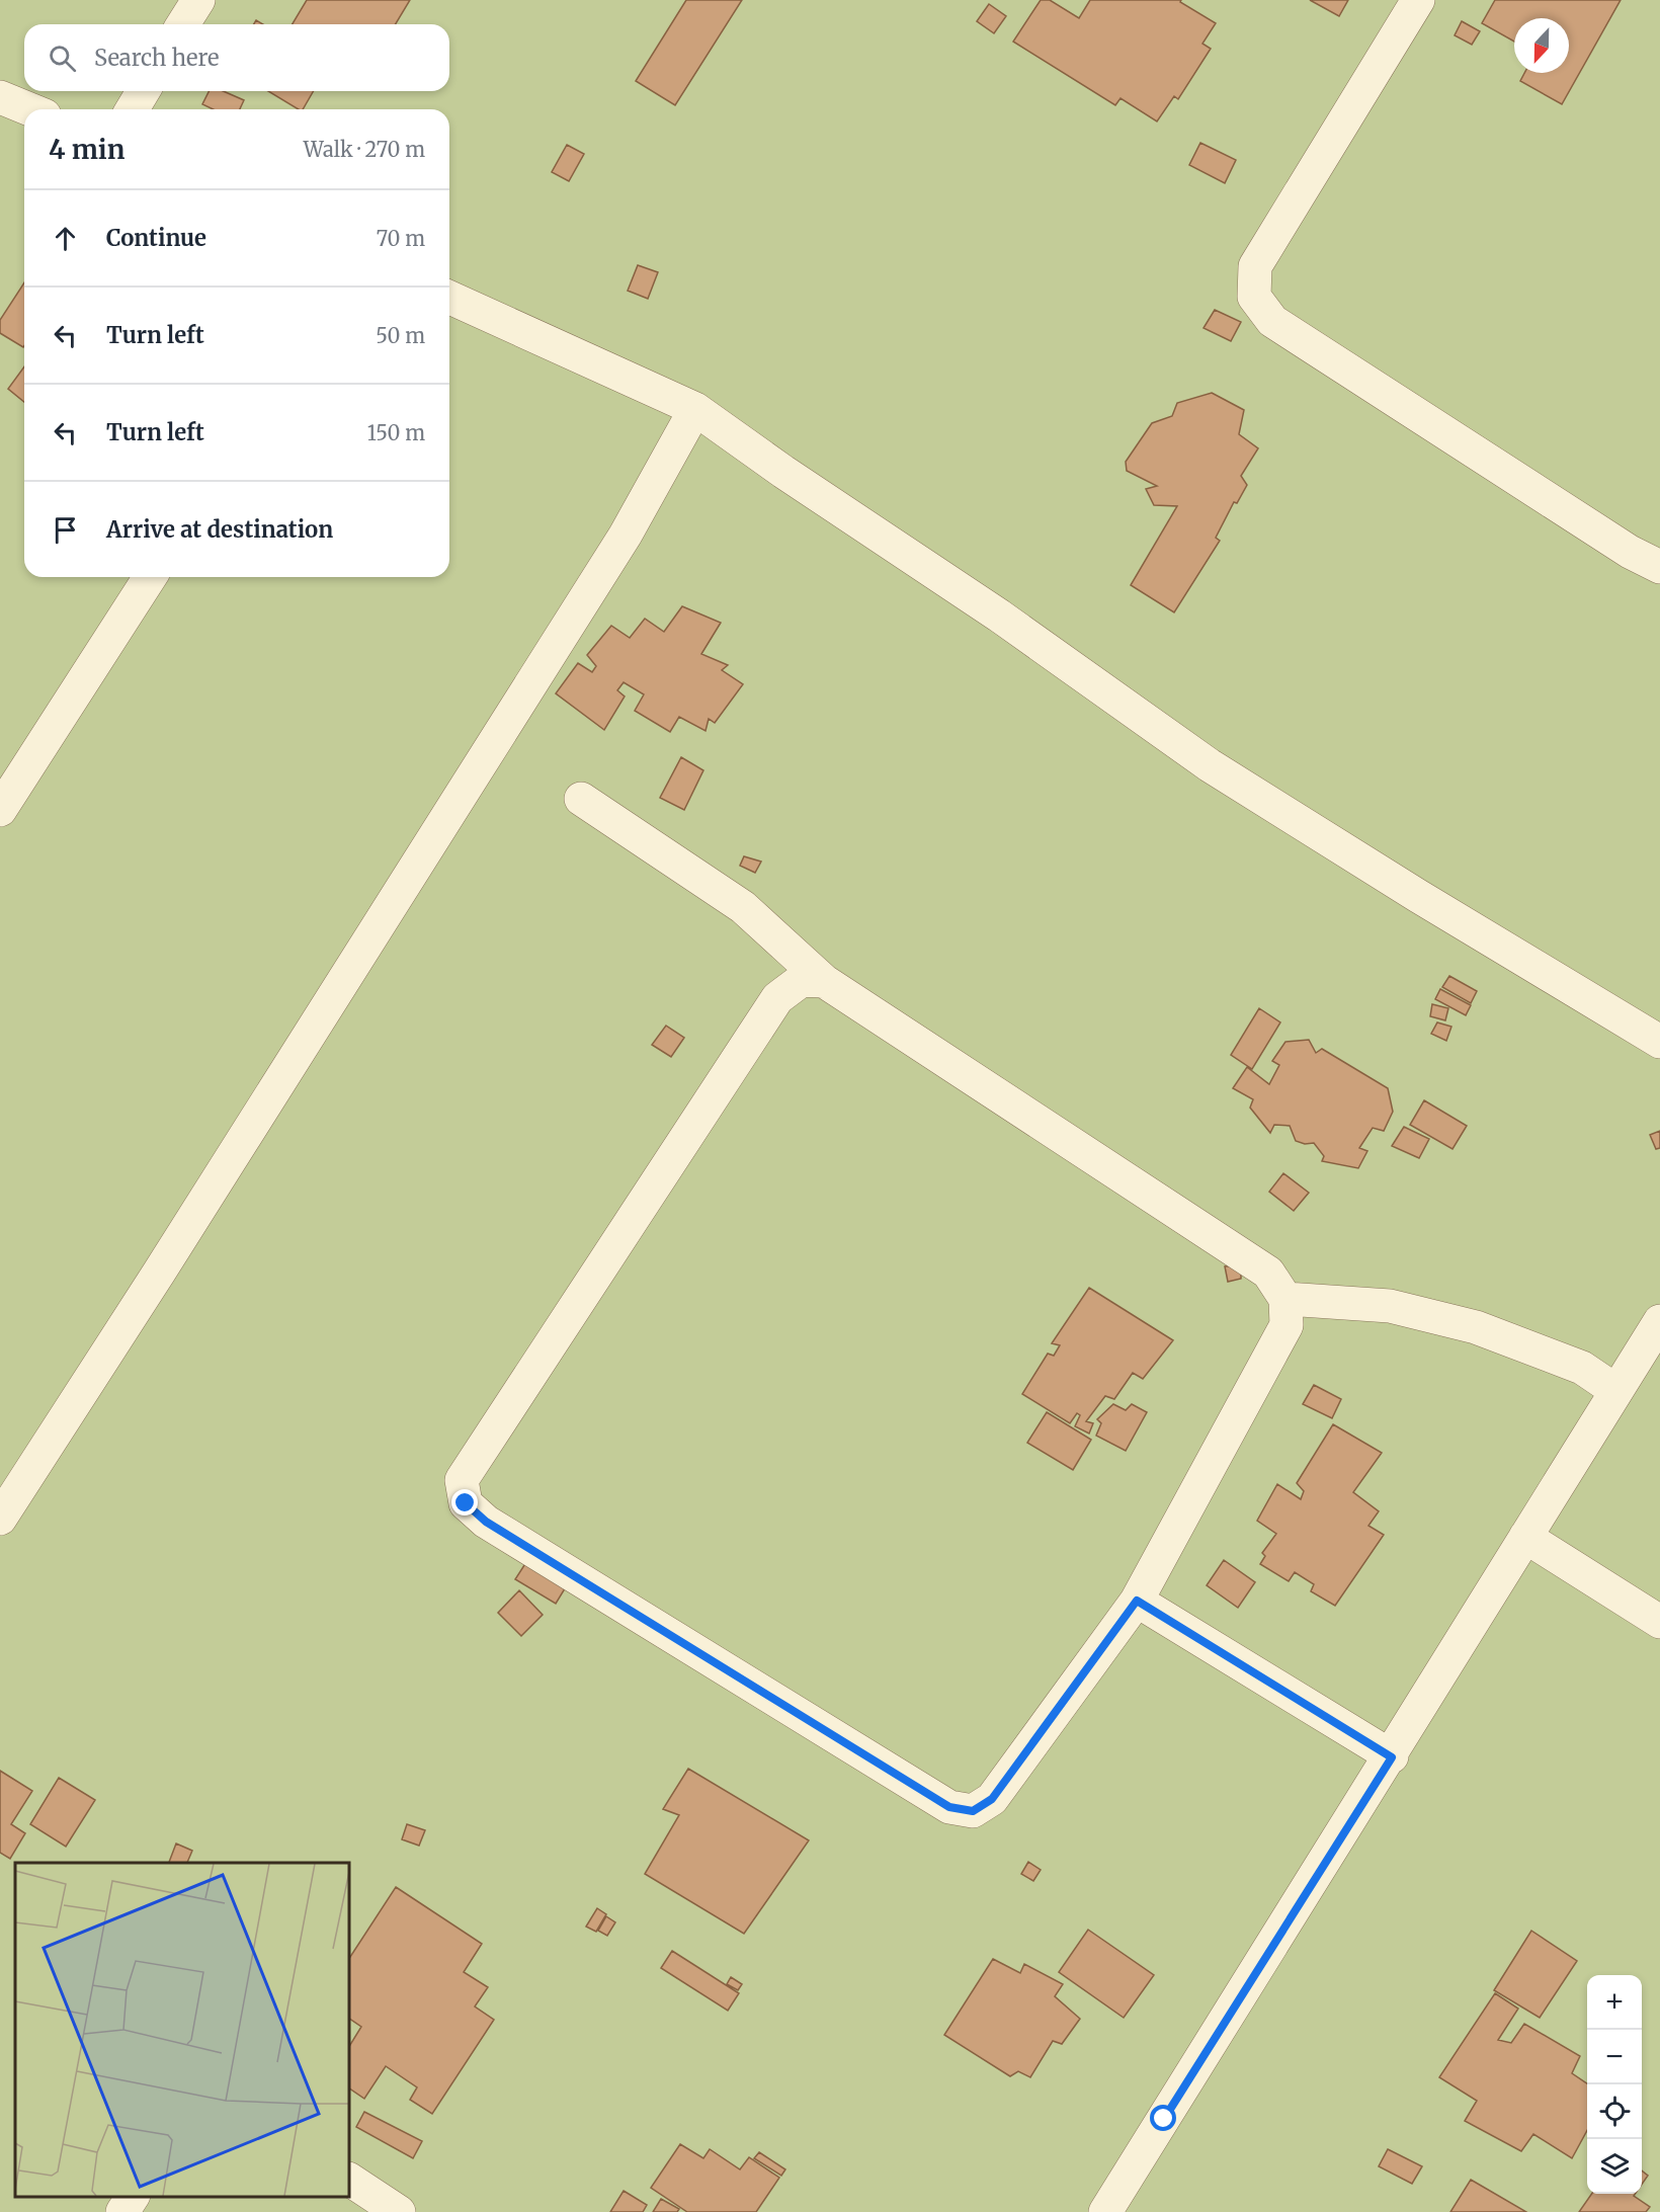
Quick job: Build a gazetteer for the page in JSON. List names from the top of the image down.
{
  "north": "bottom",
  "page": {
    "search": "Search here",
    "heading": ["4 min", "Walk · 270 m"],
    "list": [
      ["Continue", "70 m"],
      ["Turn left", "50 m"],
      ["Turn left", "150 m"],
      "Arrive at destination"
    ],
    "map_buttons": ["+", "−"]
  }
}
